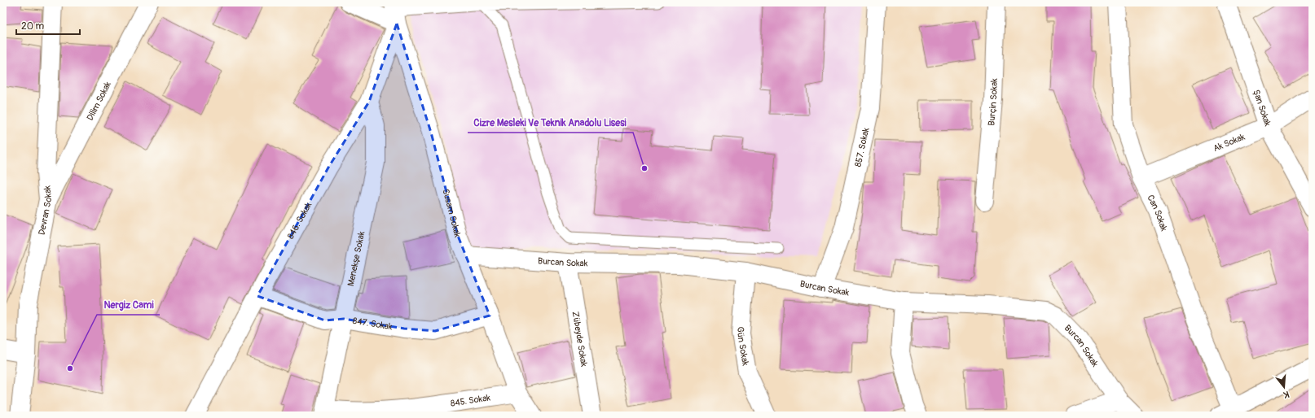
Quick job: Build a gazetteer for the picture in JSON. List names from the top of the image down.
{
  "streets": {
    "street": [
      "Dilim Sokak",
      "Burçin Sokak",
      "Şan Sokak",
      "Ak Sokak",
      "857. Sokak",
      "Devran Sokak",
      "Susam Sokak",
      "Can Sokak",
      "846. Sokak",
      "Menekşe Sokak",
      "Burcan Sokak",
      "847. Sokak",
      "Zübeyde Sokak",
      "Gün Sokak",
      "845. Sokak"
    ]
  },
  "crossings": [
    ["Dilim Sokak", "Devran Sokak"],
    ["Şan Sokak", "Ak Sokak"],
    ["Ak Sokak", "Can Sokak"],
    ["857. Sokak", "Burcan Sokak"],
    ["Susam Sokak", "846. Sokak"],
    ["Susam Sokak", "Burcan Sokak"],
    ["Susam Sokak", "847. Sokak"],
    ["Susam Sokak", "845. Sokak"],
    ["846. Sokak", "Menekşe Sokak"],
    ["846. Sokak", "847. Sokak"],
    ["Menekşe Sokak", "847. Sokak"],
    ["Menekşe Sokak", "845. Sokak"],
    ["Burcan Sokak", "Zübeyde Sokak"],
    ["Burcan Sokak", "Gün Sokak"]
  ],
  "places": ["Cizre Mesleki Ve Teknik Anadolu Lisesi", "Nergiz Cami"],
  "scale_bar": "20 m",
  "north": "bottom"
}
